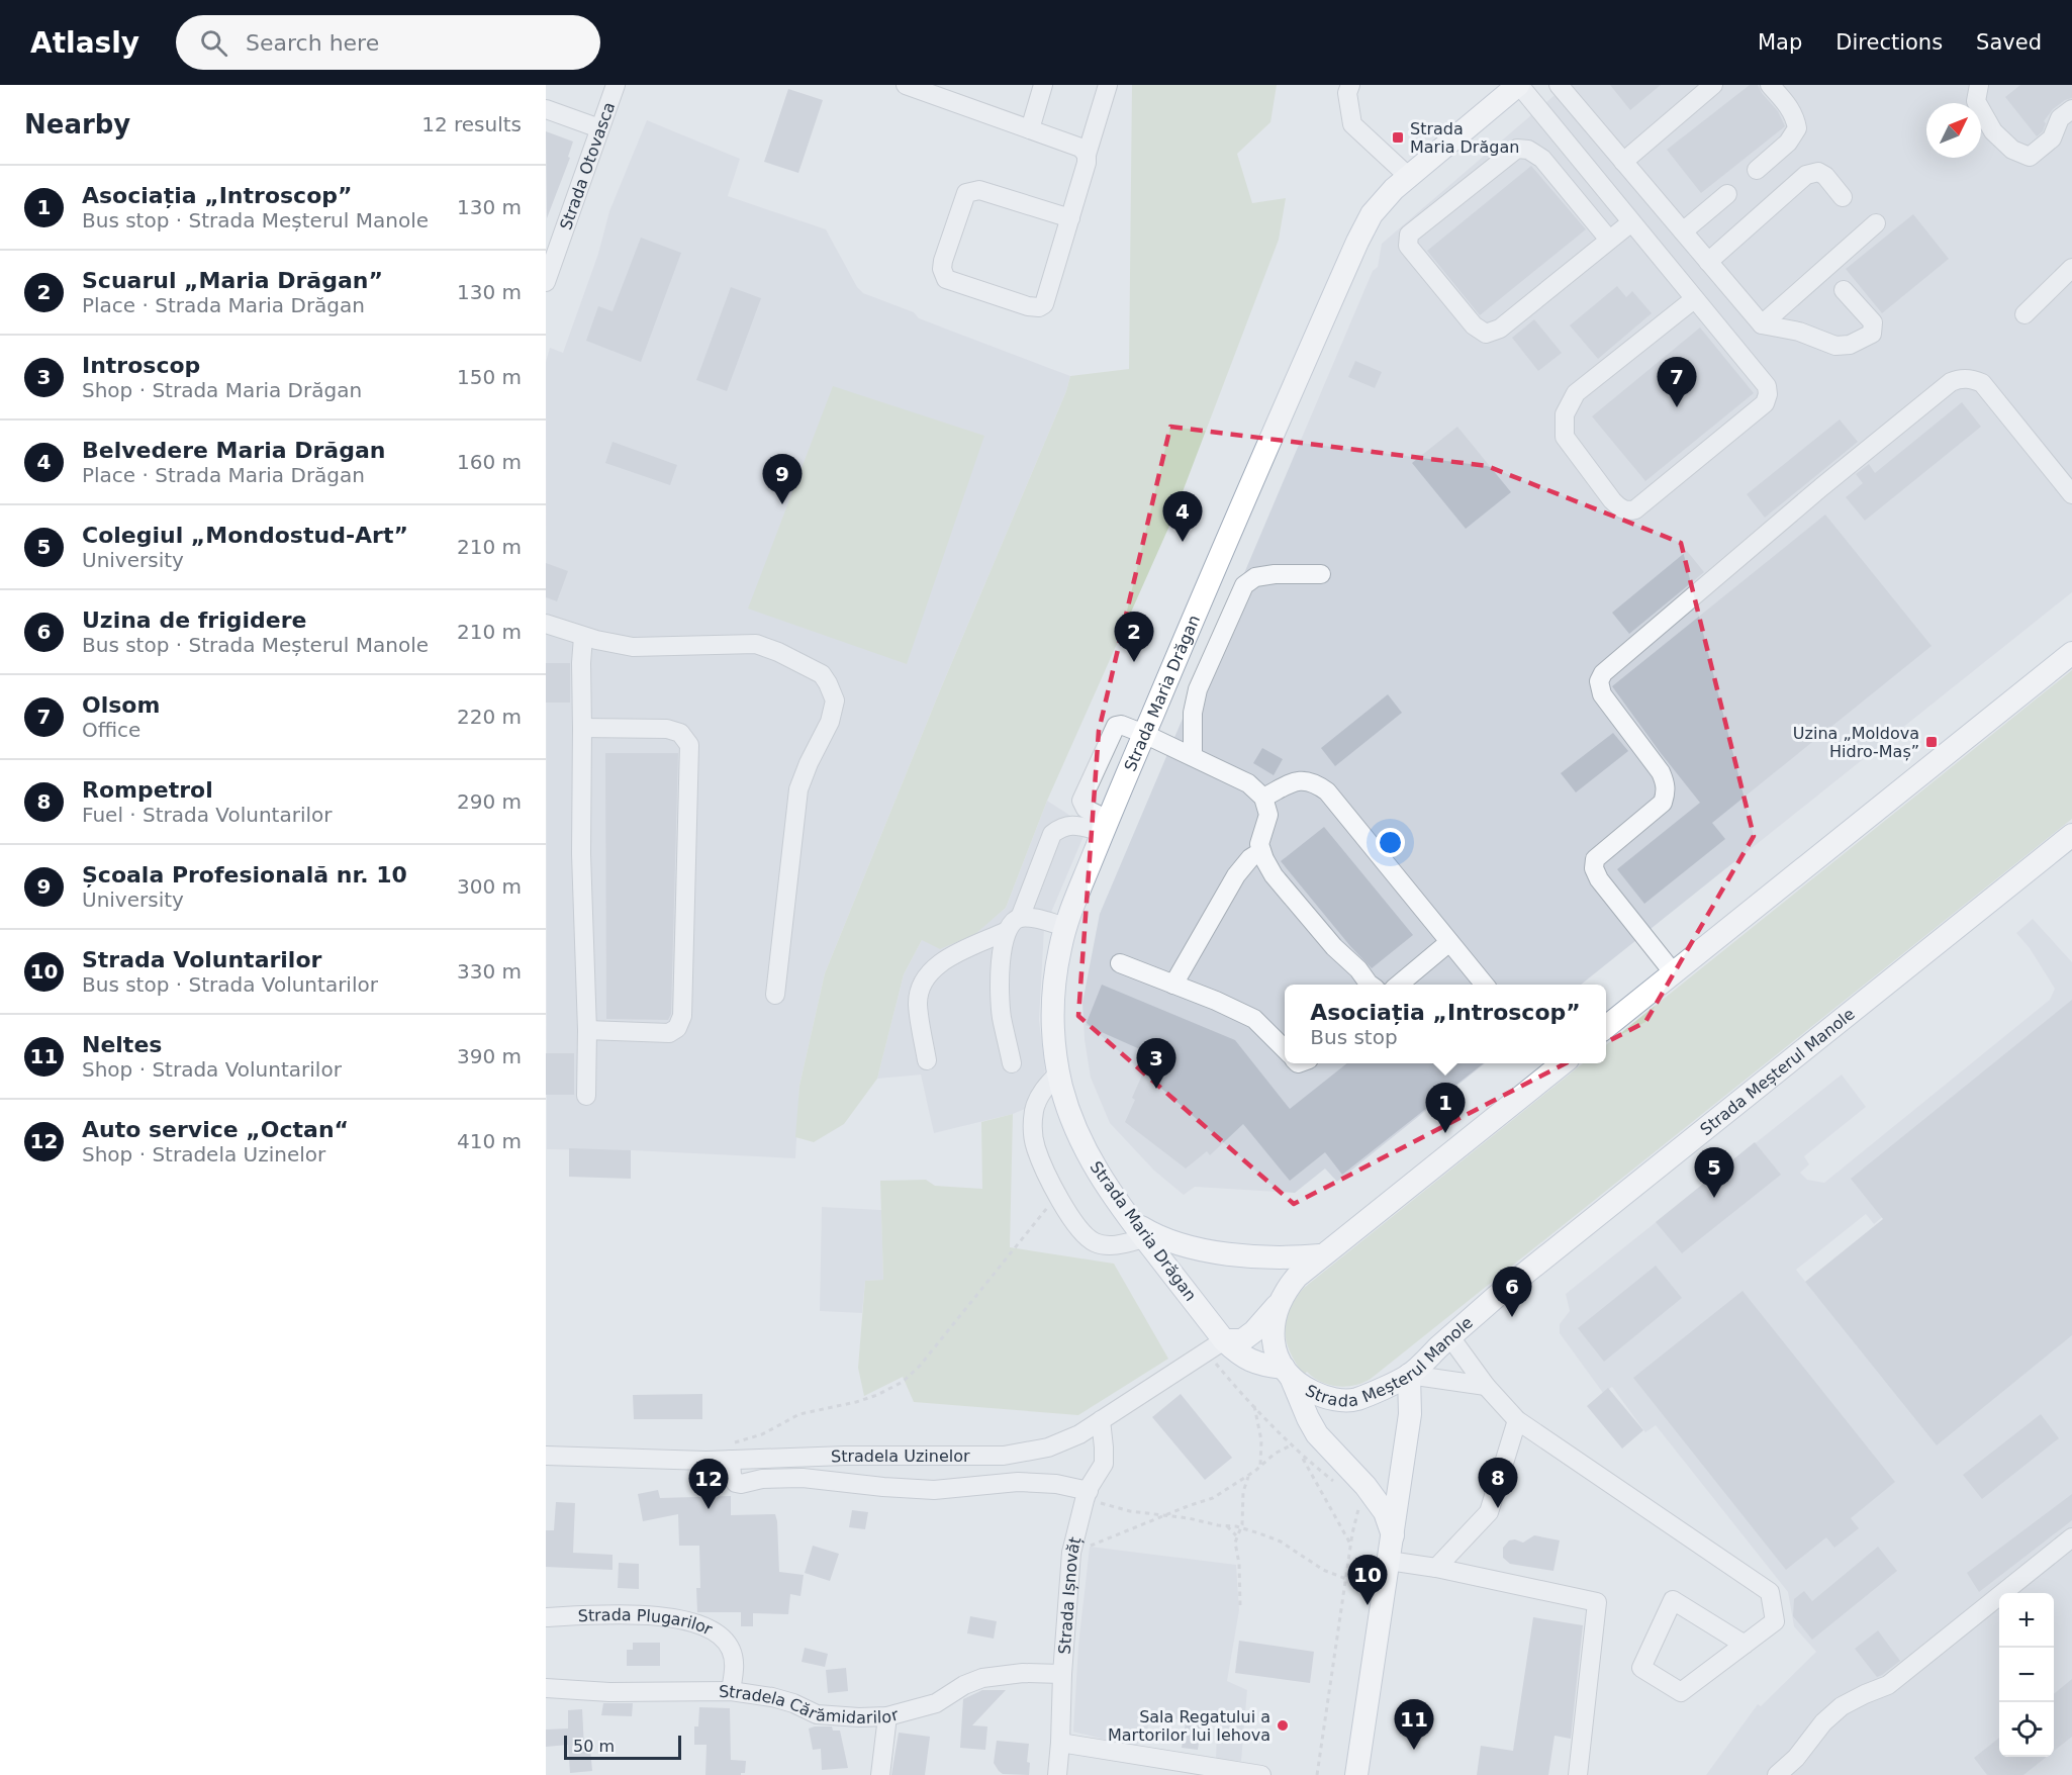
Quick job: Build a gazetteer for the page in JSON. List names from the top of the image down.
{
  "streets": {
    "main road": ["Strada Maria Drăgan", "Strada Meșterul Manole"],
    "street": [
      "Strada Otovasca",
      "Stradela Uzinelor",
      "Strada Ișnovăț",
      "Strada Plugarilor",
      "Stradela Cărămidarilor"
    ]
  },
  "crossings": [
    ["Strada Maria Drăgan", "Strada Meșterul Manole"],
    ["Strada Maria Drăgan", "Stradela Uzinelor"],
    ["Stradela Uzinelor", "Strada Ișnovăț"],
    ["Strada Ișnovăț", "Stradela Cărămidarilor"],
    ["Strada Plugarilor", "Stradela Cărămidarilor"]
  ],
  "places": {
    "transit": ["Strada Maria Drăgan", "Uzina „Moldova Hidro-Maș”"],
    "other": ["Sala Regatului a Martorilor lui Iehova"]
  },
  "scale_bar": "50 m",
  "north": "top right",
  "page": {
    "header": "Atlasly",
    "search": "Search here",
    "nav": ["Map", "Directions", "Saved"],
    "heading": ["Nearby", "12 results"],
    "list": [
      {
        "mark": "1",
        "name": "Asociația „Introscop”",
        "note": "Bus stop · Strada Meșterul Manole",
        "value": "130 m"
      },
      {
        "mark": "2",
        "name": "Scuarul „Maria Drăgan”",
        "note": "Place · Strada Maria Drăgan",
        "value": "130 m"
      },
      {
        "mark": "3",
        "name": "Introscop",
        "note": "Shop · Strada Maria Drăgan",
        "value": "150 m"
      },
      {
        "mark": "4",
        "name": "Belvedere Maria Drăgan",
        "note": "Place · Strada Maria Drăgan",
        "value": "160 m"
      },
      {
        "mark": "5",
        "name": "Colegiul „Mondostud-Art”",
        "note": "University",
        "value": "210 m"
      },
      {
        "mark": "6",
        "name": "Uzina de frigidere",
        "note": "Bus stop · Strada Meșterul Manole",
        "value": "210 m"
      },
      {
        "mark": "7",
        "name": "Olsom",
        "note": "Office",
        "value": "220 m"
      },
      {
        "mark": "8",
        "name": "Rompetrol",
        "note": "Fuel · Strada Voluntarilor",
        "value": "290 m"
      },
      {
        "mark": "9",
        "name": "Școala Profesională nr. 10",
        "note": "University",
        "value": "300 m"
      },
      {
        "mark": "10",
        "name": "Strada Voluntarilor",
        "note": "Bus stop · Strada Voluntarilor",
        "value": "330 m"
      },
      {
        "mark": "11",
        "name": "Neltes",
        "note": "Shop · Strada Voluntarilor",
        "value": "390 m"
      },
      {
        "mark": "12",
        "name": "Auto service „Octan“",
        "note": "Shop · Stradela Uzinelor",
        "value": "410 m"
      }
    ],
    "pins": [
      "7",
      "9",
      "4",
      "2",
      "3",
      "1",
      "5",
      "6",
      "8",
      "12",
      "10",
      "11"
    ],
    "popup": ["Asociația „Introscop”", "Bus stop"],
    "map_buttons": ["+", "−"],
    "scale": "50 m"
  }
}
